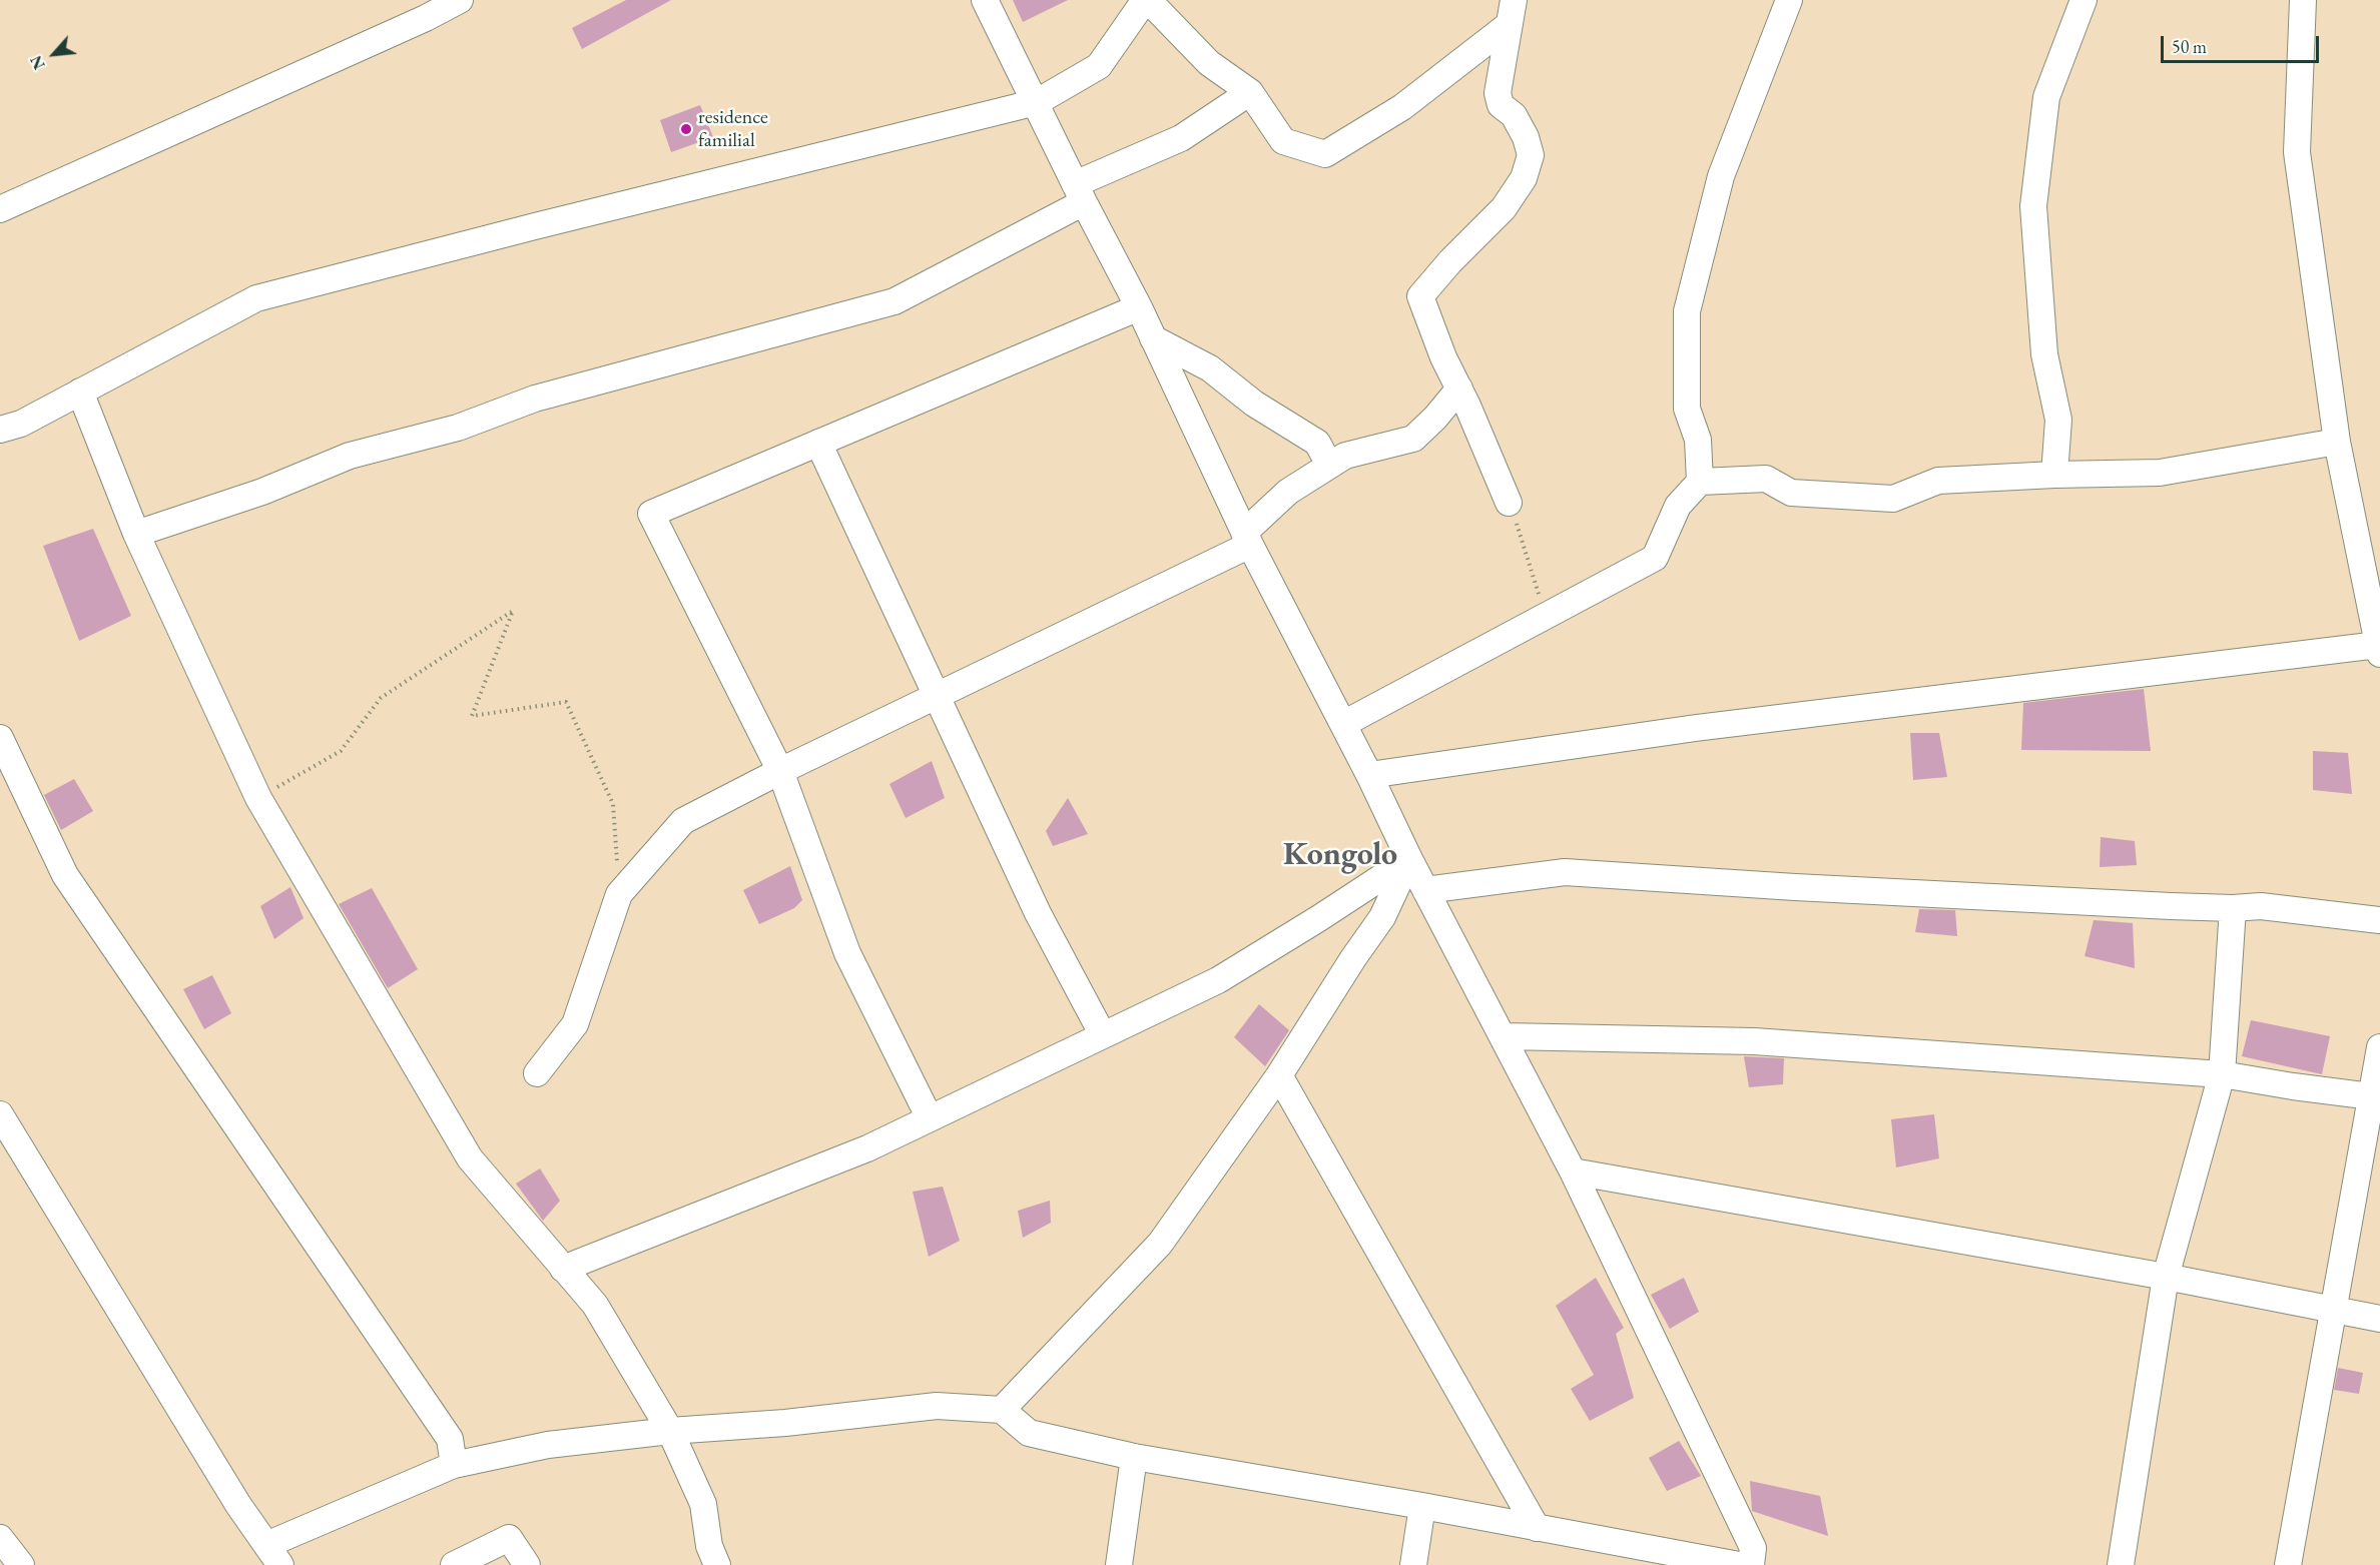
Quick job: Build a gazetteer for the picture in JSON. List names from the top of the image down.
{
  "districts": ["Kongolo"],
  "places": ["residence familial"],
  "scale_bar": "50 m",
  "north": "bottom left"
}
